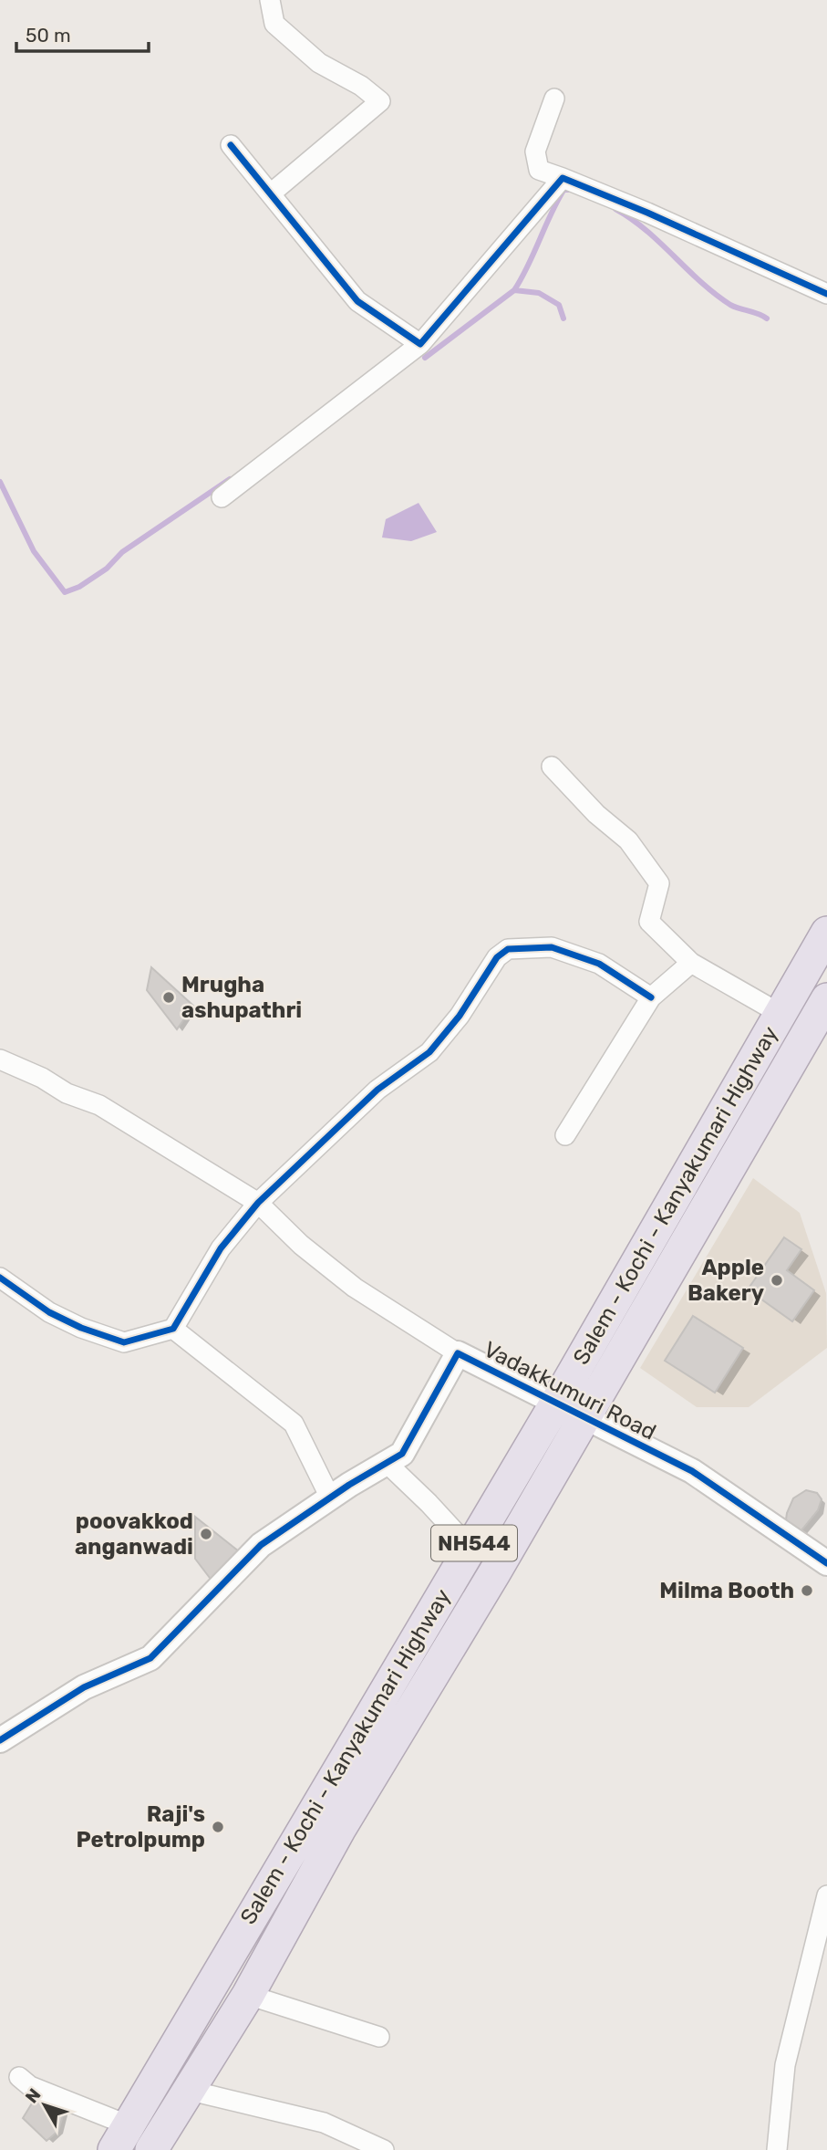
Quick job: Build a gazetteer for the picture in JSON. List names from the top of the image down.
{
  "streets": {
    "highway": ["Salem - Kochi - Kanyakumari Highway", "NH544"],
    "street": ["Vadakkumuri Road"]
  },
  "crossings": [
    ["Salem - Kochi - Kanyakumari Highway", "Vadakkumuri Road"]
  ],
  "places": [
    "Mrugha ashupathri",
    "Apple Bakery",
    "poovakkod anganwadi",
    "Milma Booth",
    "Raji's Petrolpump"
  ],
  "scale_bar": "50 m",
  "north": "top left"
}
